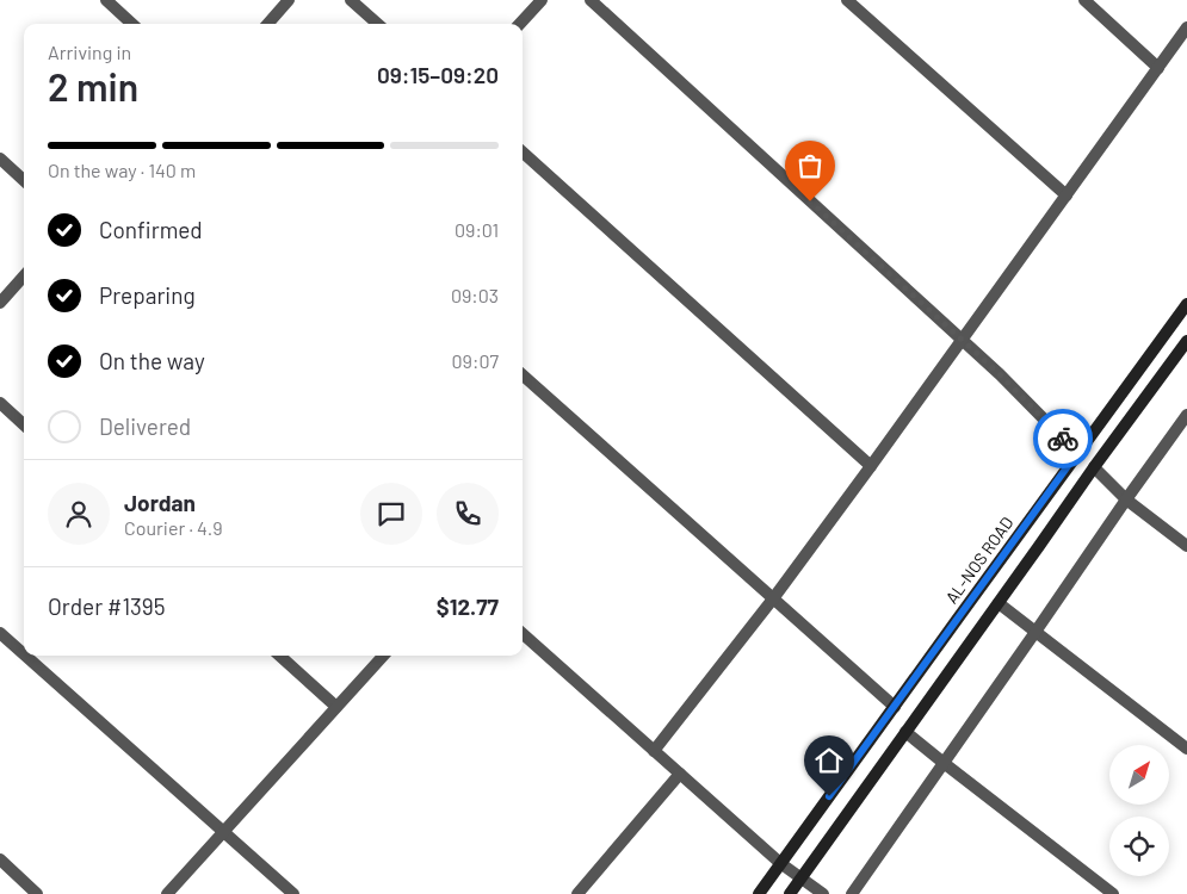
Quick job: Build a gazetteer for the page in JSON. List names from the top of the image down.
{
  "streets": {
    "main road": ["AL-NOS ROAD"]
  },
  "north": "top right",
  "page": {
    "heading": ["2 min", "Arriving in", "09:15–09:20"],
    "panel": [
      "Jordan",
      "Courier · 4.9",
      "Order #1395",
      "$12.77"
    ],
    "bar": "On the way · 140 m",
    "list": [
      ["Confirmed", "09:01"],
      ["Preparing", "09:03"],
      ["On the way", "09:07"],
      "Delivered"
    ]
  }
}
